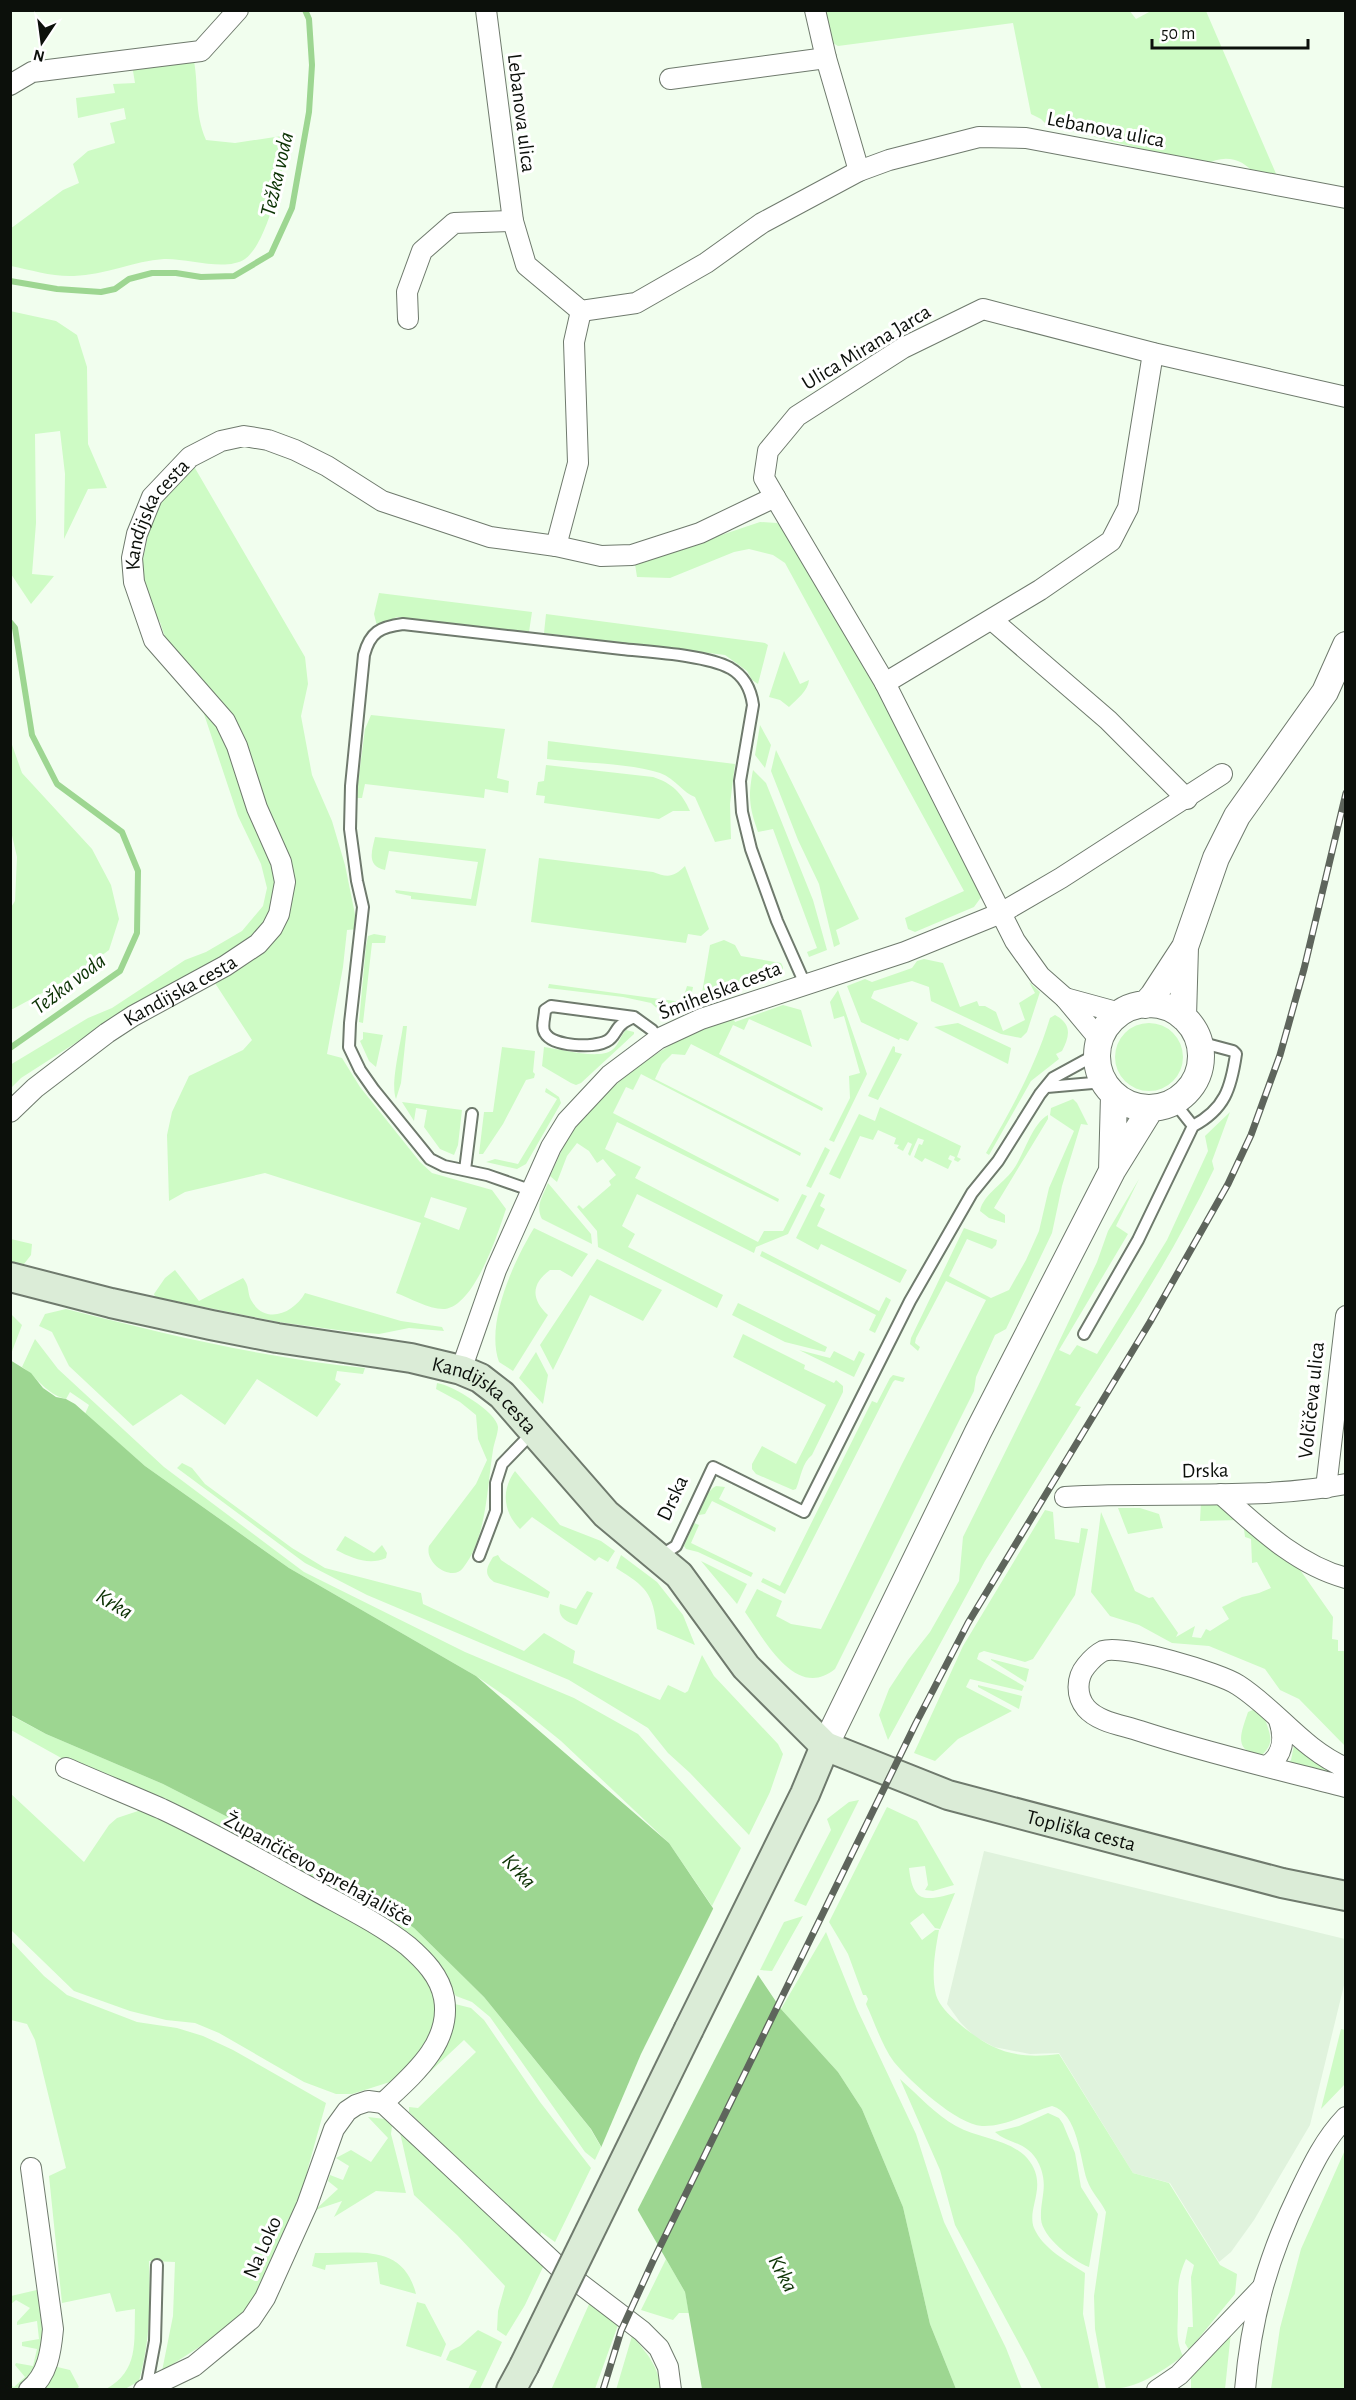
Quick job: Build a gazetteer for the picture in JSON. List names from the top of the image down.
{
  "streets": {
    "main road": ["Kandijska cesta", "Topliška cesta"],
    "street": [
      "Lebanova ulica",
      "Ulica Mirana Jarca",
      "Šmihelska cesta",
      "Volčičeva ulica",
      "Drska",
      "Župančičevo sprehajališče",
      "Na Loko"
    ]
  },
  "crossings": [
    ["Ulica Mirana Jarca", "Šmihelska cesta"],
    ["Kandijska cesta", "Šmihelska cesta"],
    ["Kandijska cesta", "Drska"],
    ["Kandijska cesta", "Topliška cesta"],
    ["Volčičeva ulica", "Drska"],
    ["Župančičevo sprehajališče", "Na Loko"]
  ],
  "water": ["Težka voda", "Krka"],
  "scale_bar": "50 m",
  "north": "bottom"
}
